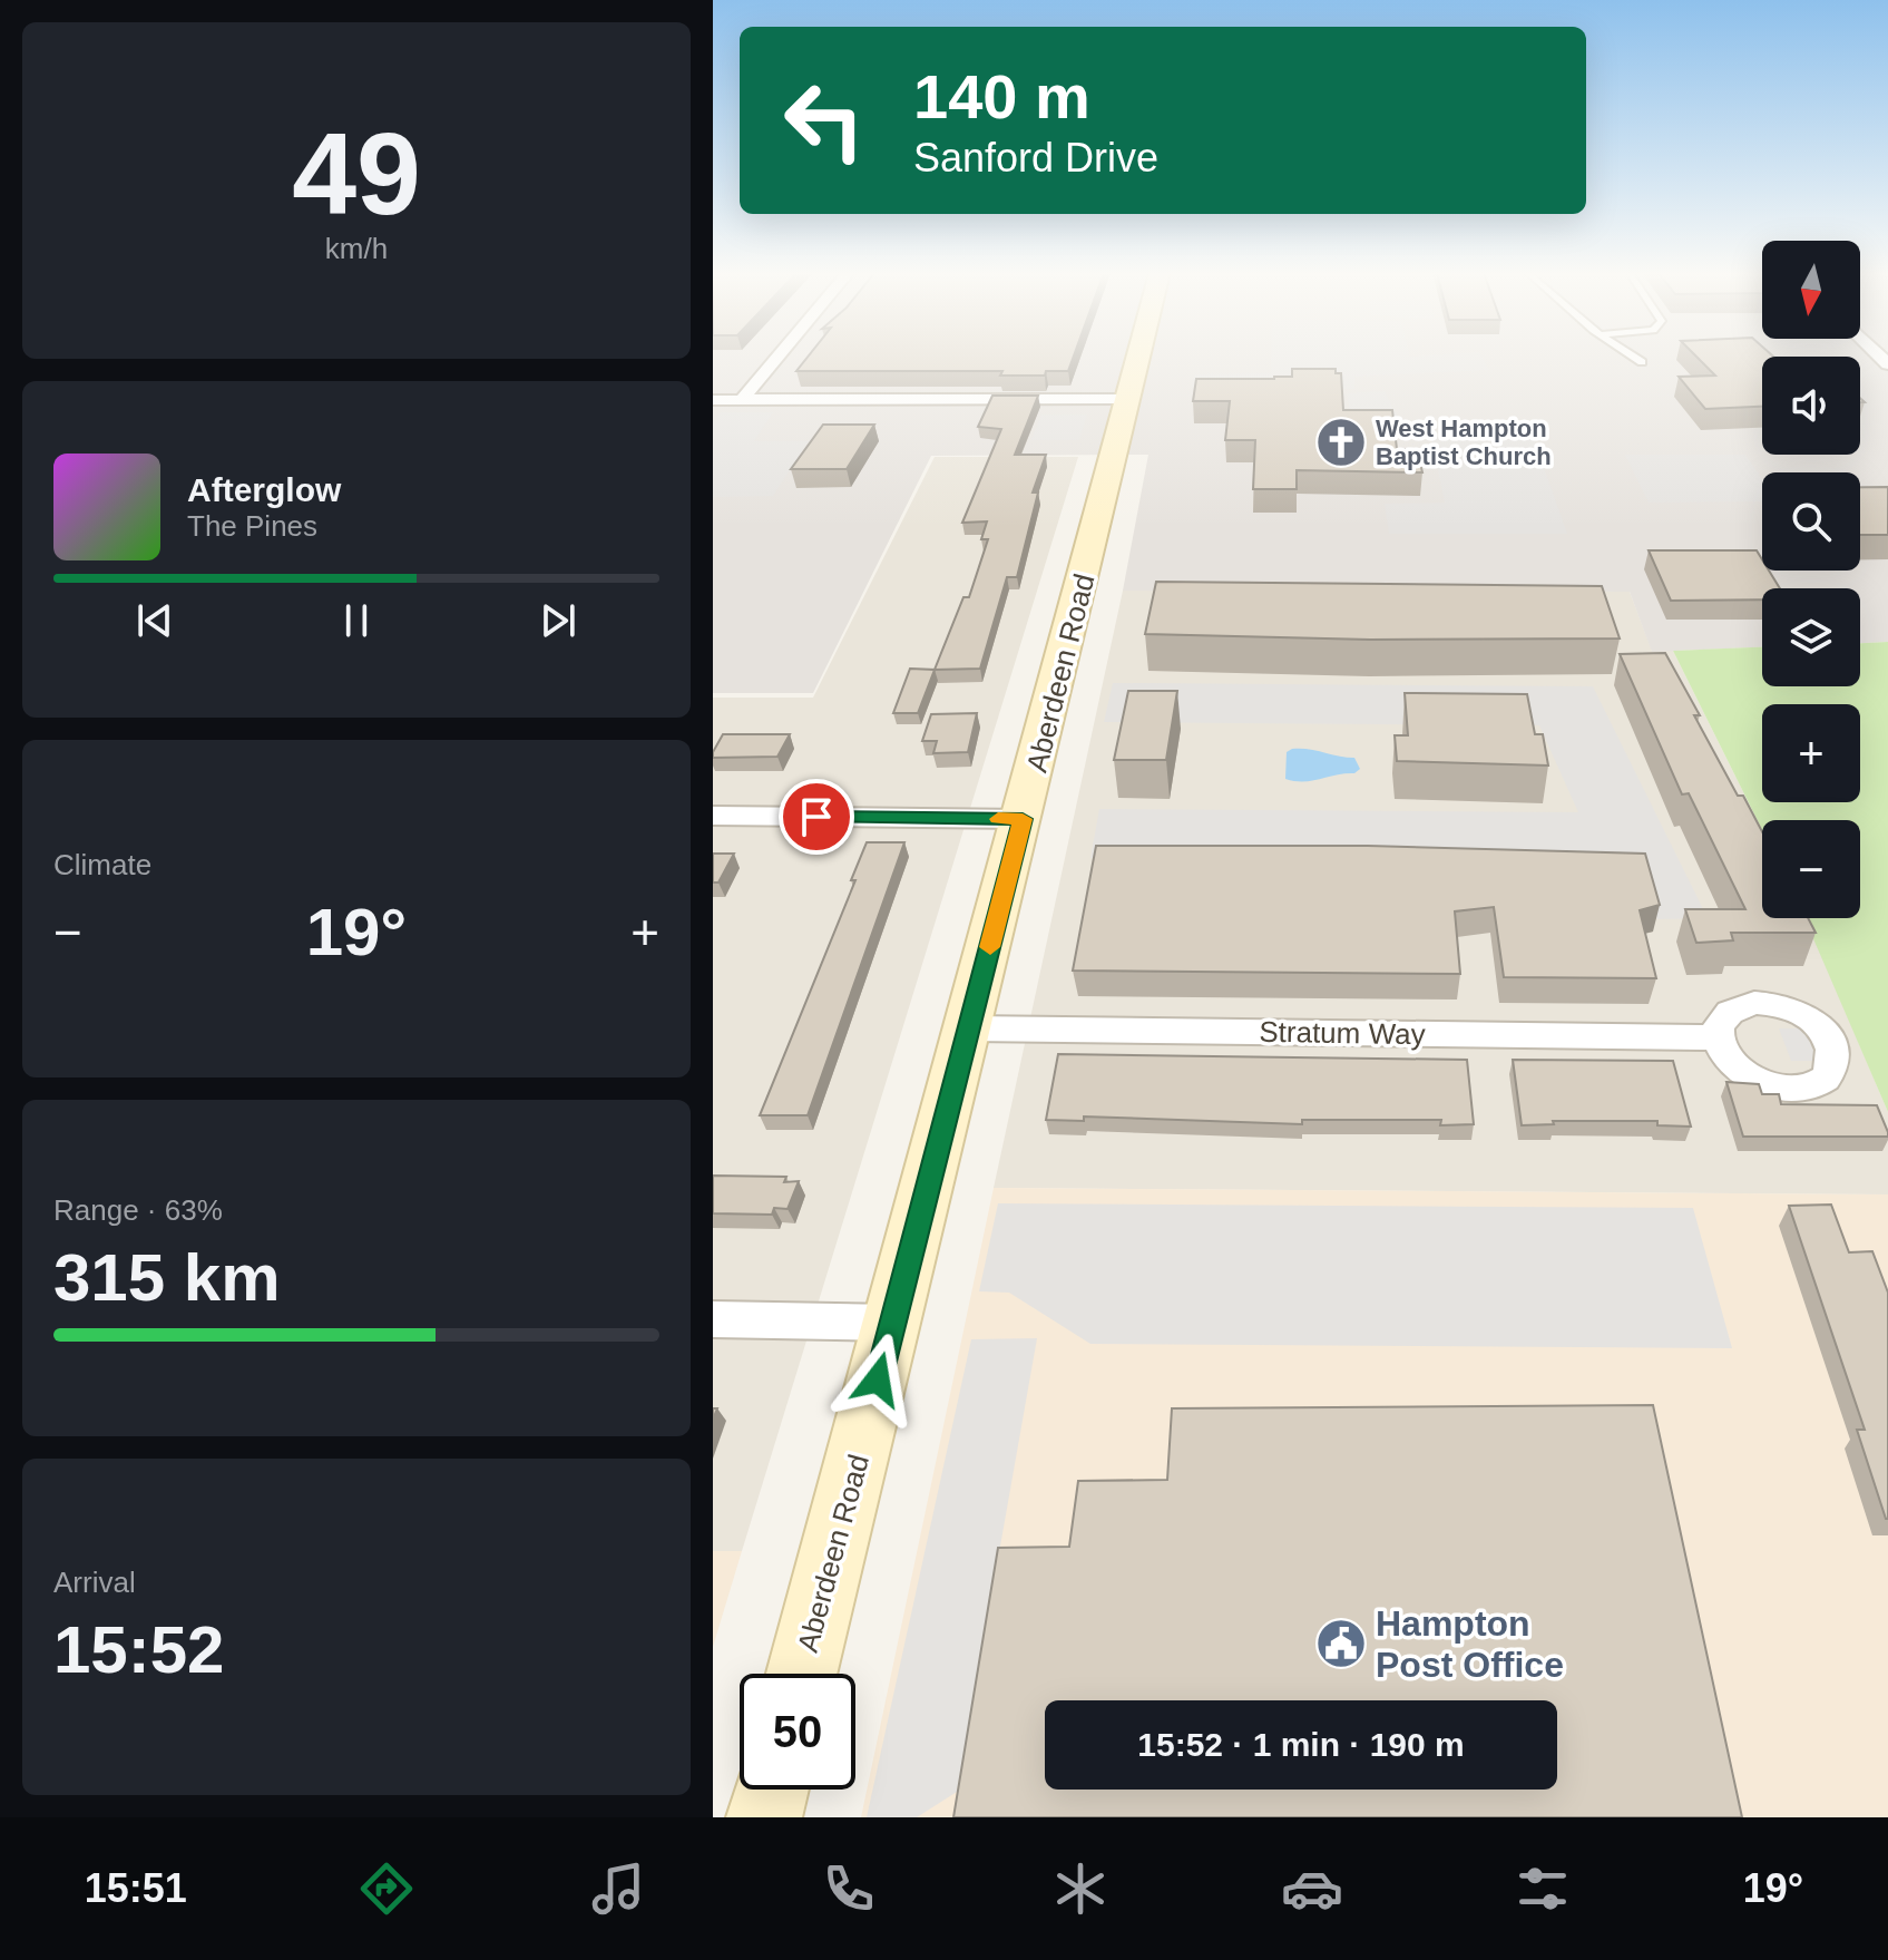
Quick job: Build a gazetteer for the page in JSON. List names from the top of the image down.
{
  "streets": {
    "main road": ["Aberdeen Road"],
    "street": ["Stratum Way"]
  },
  "crossings": [
    ["Aberdeen Road", "Stratum Way"]
  ],
  "places": {
    "church": ["West Hampton Baptist Church"],
    "public building": ["Hampton Post Office"]
  },
  "north": "bottom",
  "page": {
    "tile": [
      ["49", "km/h"],
      "Climate",
      ["Range · 63%", "315 km"],
      ["Arrival", "15:52"]
    ],
    "turn": ["140 m", "Sanford Drive"],
    "map_buttons": ["+", "−"],
    "song": ["Afterglow", "The Pines"],
    "heat": ["−", "19°", "+"],
    "limit": "50",
    "trip": "15:52 · 1 min · 190 m",
    "tabs": ["15:51", "19°"]
  }
}
